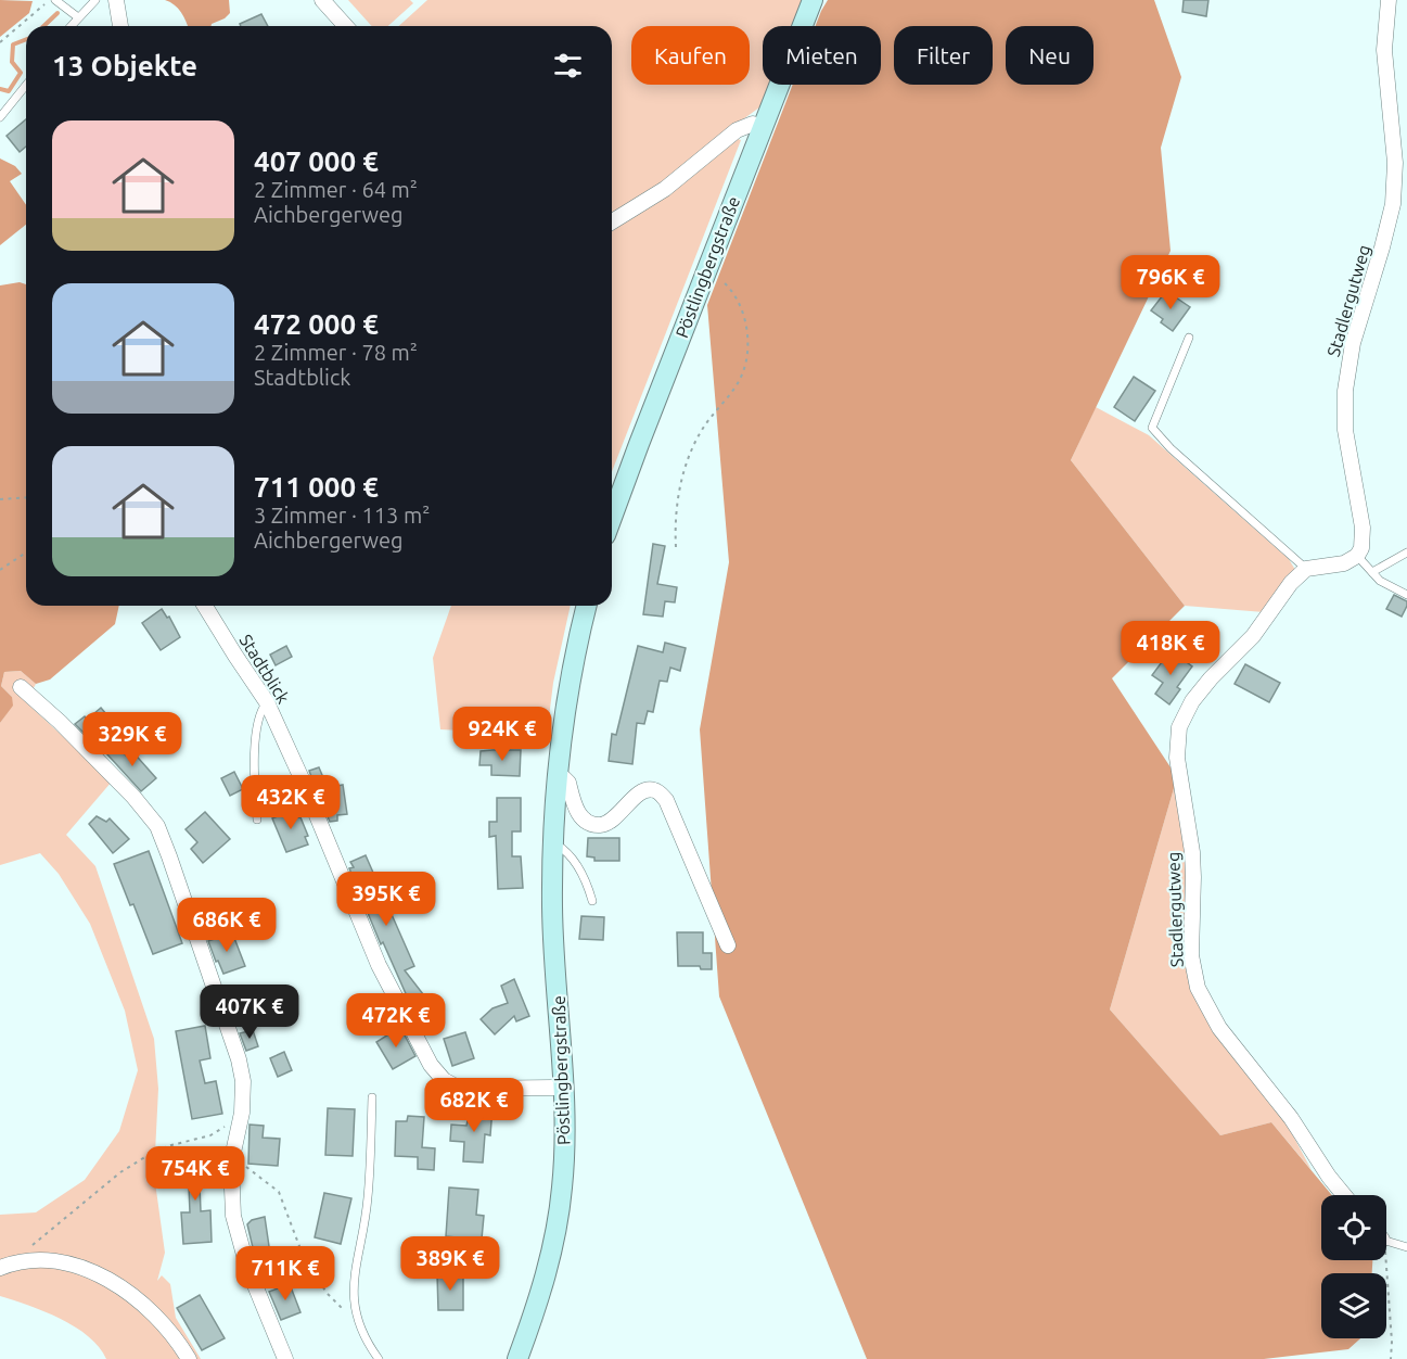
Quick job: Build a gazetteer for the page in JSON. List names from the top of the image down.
{
  "streets": {
    "main road": ["Pöstlingbergstraße"],
    "street": ["Stadlergutweg", "Stadtblick"]
  },
  "crossings": [
    ["Pöstlingbergstraße", "Stadtblick"]
  ],
  "page": {
    "chip": [
      "Kaufen",
      "Mieten",
      "Filter",
      "Neu"
    ],
    "heading": "13 Objekte",
    "list": [
      {
        "name": "407 000 €",
        "note": "2 Zimmer · 64 m² · Aichbergerweg"
      },
      {
        "name": "472 000 €",
        "note": "2 Zimmer · 78 m² · Stadtblick"
      },
      {
        "name": "711 000 €",
        "note": "3 Zimmer · 113 m² · Aichbergerweg"
      }
    ],
    "price": [
      "796K €",
      "418K €",
      "924K €",
      "329K €",
      "432K €",
      "395K €",
      "686K €",
      "407K €",
      "472K €",
      "682K €",
      "754K €",
      "389K €",
      "711K €"
    ]
  }
}
